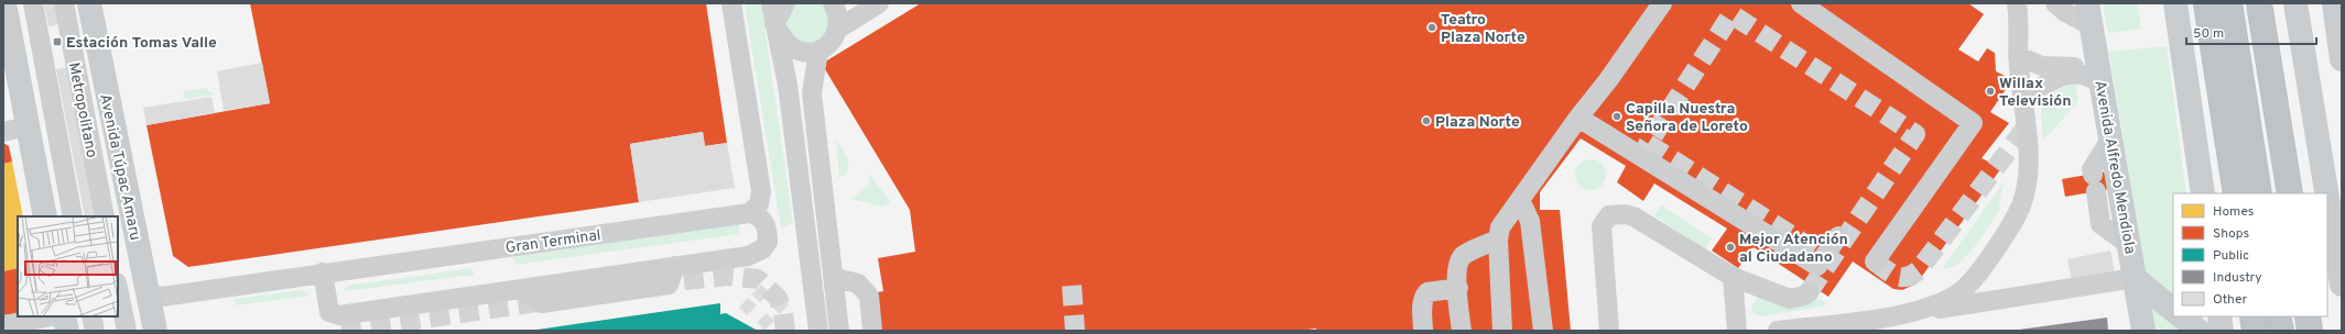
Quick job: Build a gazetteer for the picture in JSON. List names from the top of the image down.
{
  "streets": {
    "main road": ["Avenida Túpac Amaru", "Avenida Alfredo Mendiola"],
    "street": ["Metropolitano", "Gran Terminal"]
  },
  "crossings": [
    ["Avenida Túpac Amaru", "Gran Terminal"]
  ],
  "places": {
    "other": [
      "Teatro Plaza Norte",
      "Willax Televisión",
      "Capilla Nuestra Señora de Loreto",
      "Plaza Norte",
      "Mejor Atención al Ciudadano"
    ],
    "transit": ["Estación Tomas Valle"]
  },
  "legend": [
    "Homes",
    "Shops",
    "Public",
    "Industry",
    "Other"
  ],
  "scale_bar": "50 m"
}
